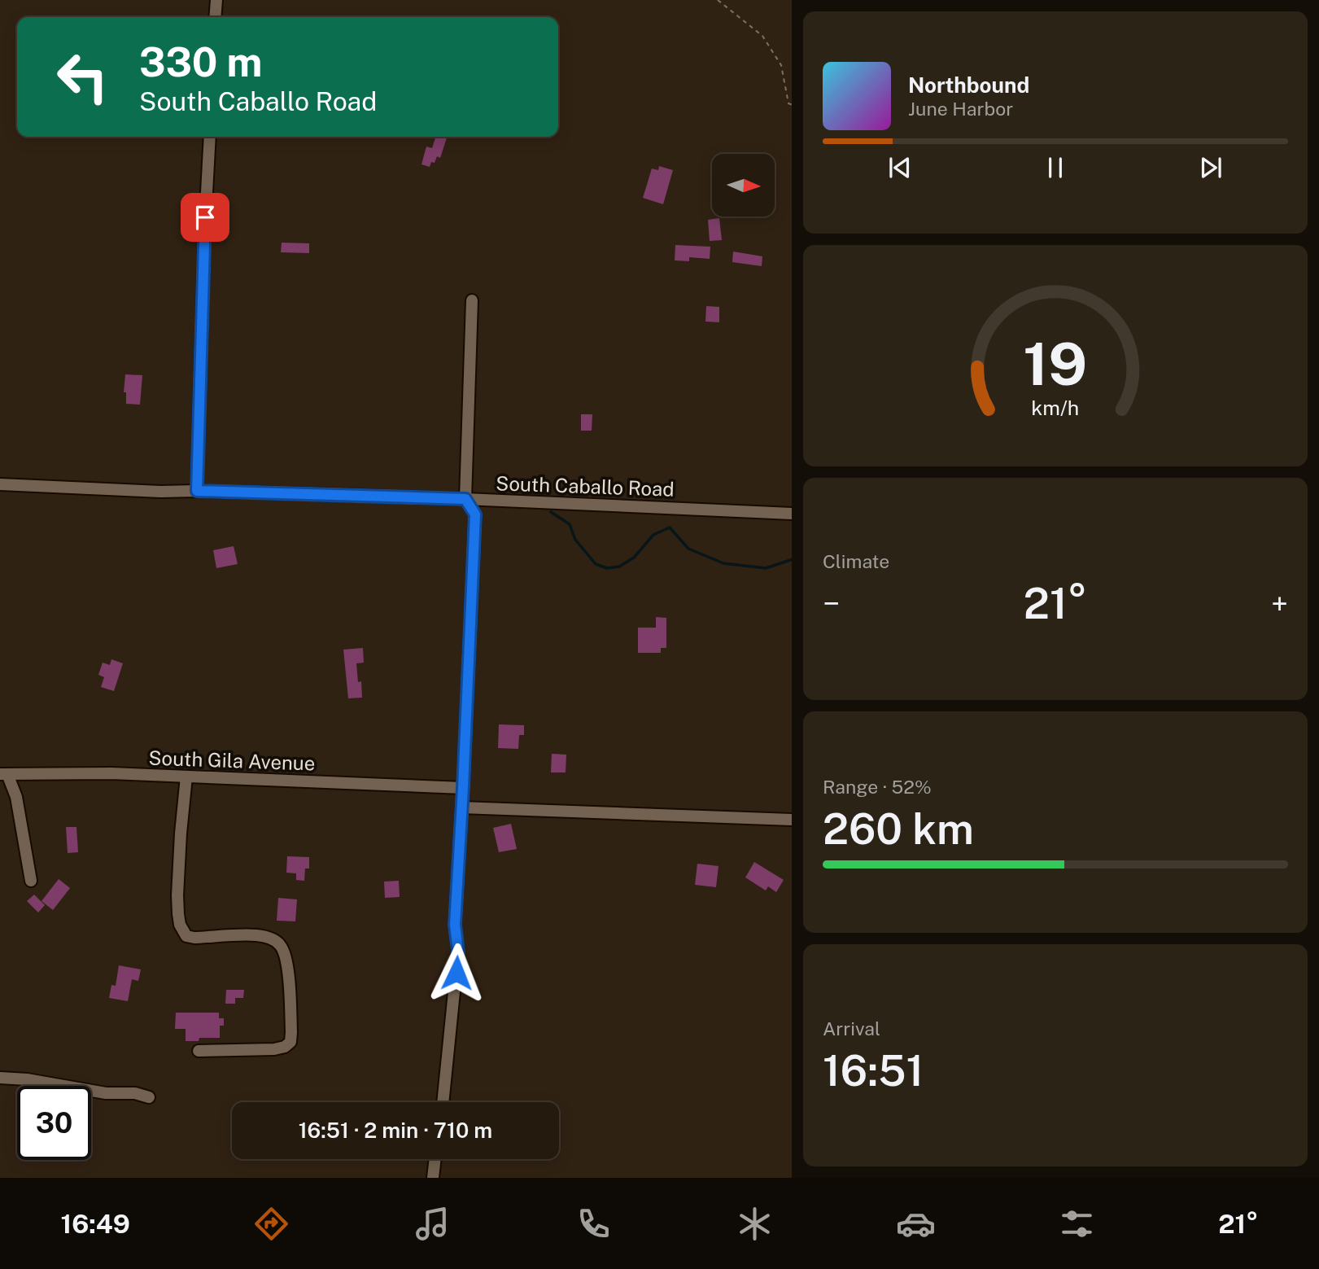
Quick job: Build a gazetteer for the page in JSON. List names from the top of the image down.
{
  "streets": {
    "street": ["South Caballo Road", "South Gila Avenue"]
  },
  "north": "right",
  "page": {
    "turn": ["330 m", "South Caballo Road"],
    "song": ["Northbound", "June Harbor"],
    "tile": [
      "Climate",
      ["Range · 52%", "260 km"],
      ["Arrival", "16:51"]
    ],
    "heat": ["−", "21°", "+"],
    "limit": "30",
    "trip": "16:51 · 2 min · 710 m",
    "tabs": ["16:49", "21°"],
    "gauge": ["19", "km/h"]
  }
}
